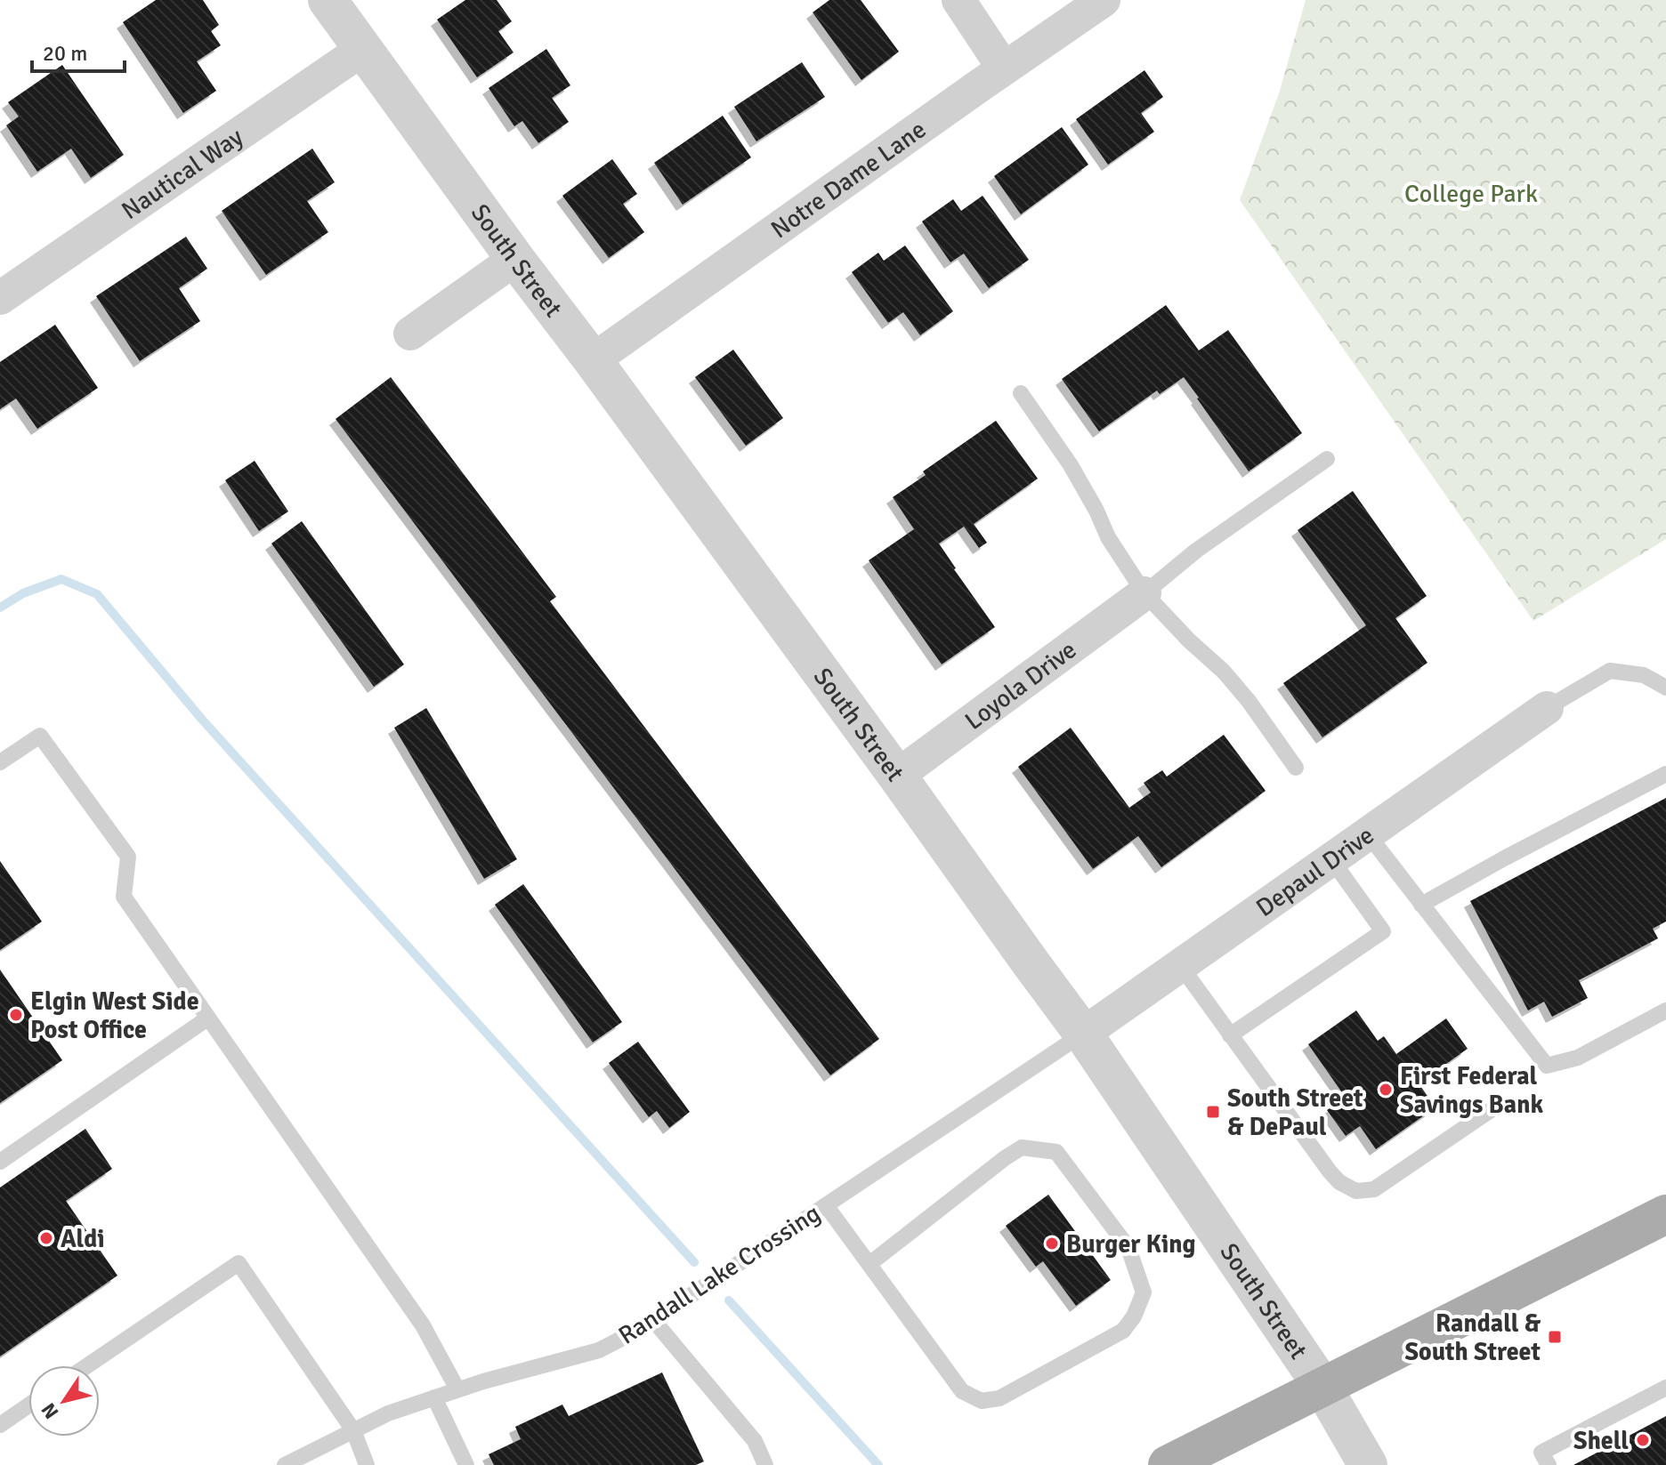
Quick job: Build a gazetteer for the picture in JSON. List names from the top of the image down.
{
  "streets": {
    "street": [
      "Nautical Way",
      "Notre Dame Lane",
      "South Street",
      "Loyola Drive",
      "Depaul Drive"
    ],
    "lane": ["Randall Lake Crossing"]
  },
  "crossings": [
    ["Nautical Way", "South Street"],
    ["Notre Dame Lane", "South Street"],
    ["South Street", "Loyola Drive"],
    ["South Street", "Depaul Drive"],
    ["South Street", "Randall Lake Crossing"],
    ["Depaul Drive", "Randall Lake Crossing"]
  ],
  "parks": ["College Park"],
  "places": {
    "other": [
      "Elgin West Side Post Office",
      "First Federal Savings Bank",
      "Aldi",
      "Burger King",
      "Shell"
    ],
    "transit": ["South Street & DePaul", "Randall & South Street"]
  },
  "scale_bar": "20 m",
  "north": "bottom left"
}
